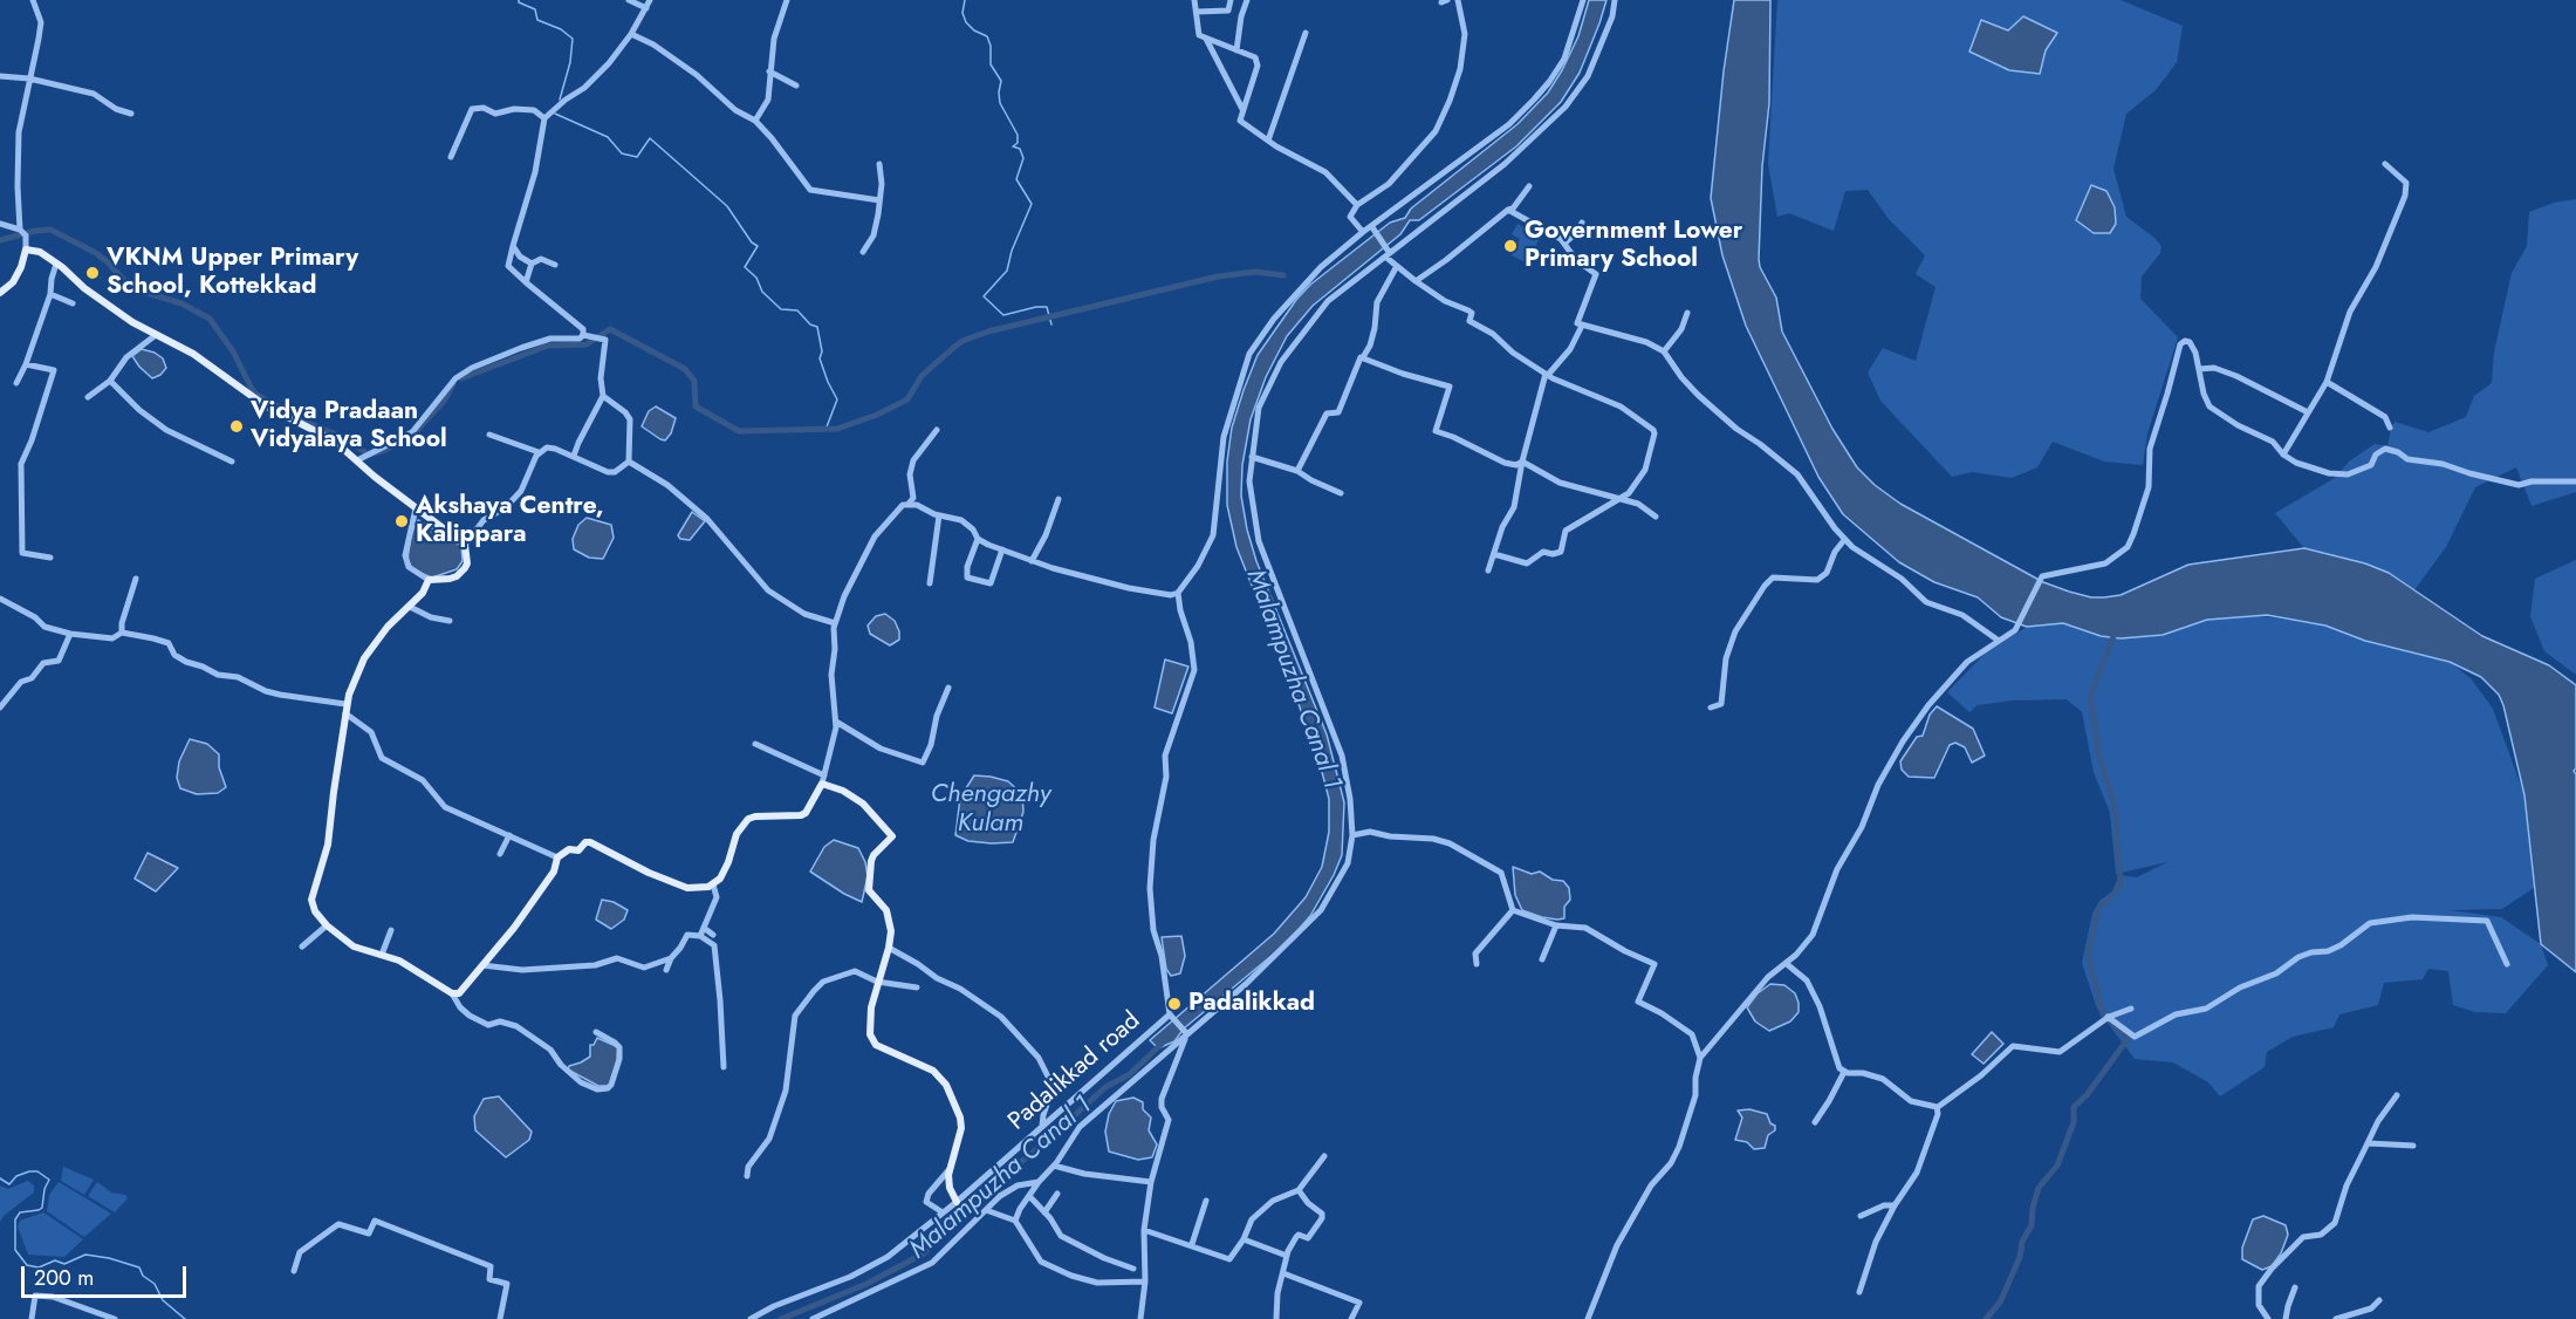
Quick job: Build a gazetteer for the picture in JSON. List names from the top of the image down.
{
  "streets": {
    "street": ["Padalikkad road"]
  },
  "water": ["Malampuzha Canal 1", "Chengazhy Kulam"],
  "places": [
    "Government Lower Primary School",
    "VKNM Upper Primary School, Kottekkad",
    "Vidya Pradaan Vidyalaya School",
    "Akshaya Centre, Kalippara",
    "Padalikkad"
  ],
  "scale_bar": "200 m"
}
